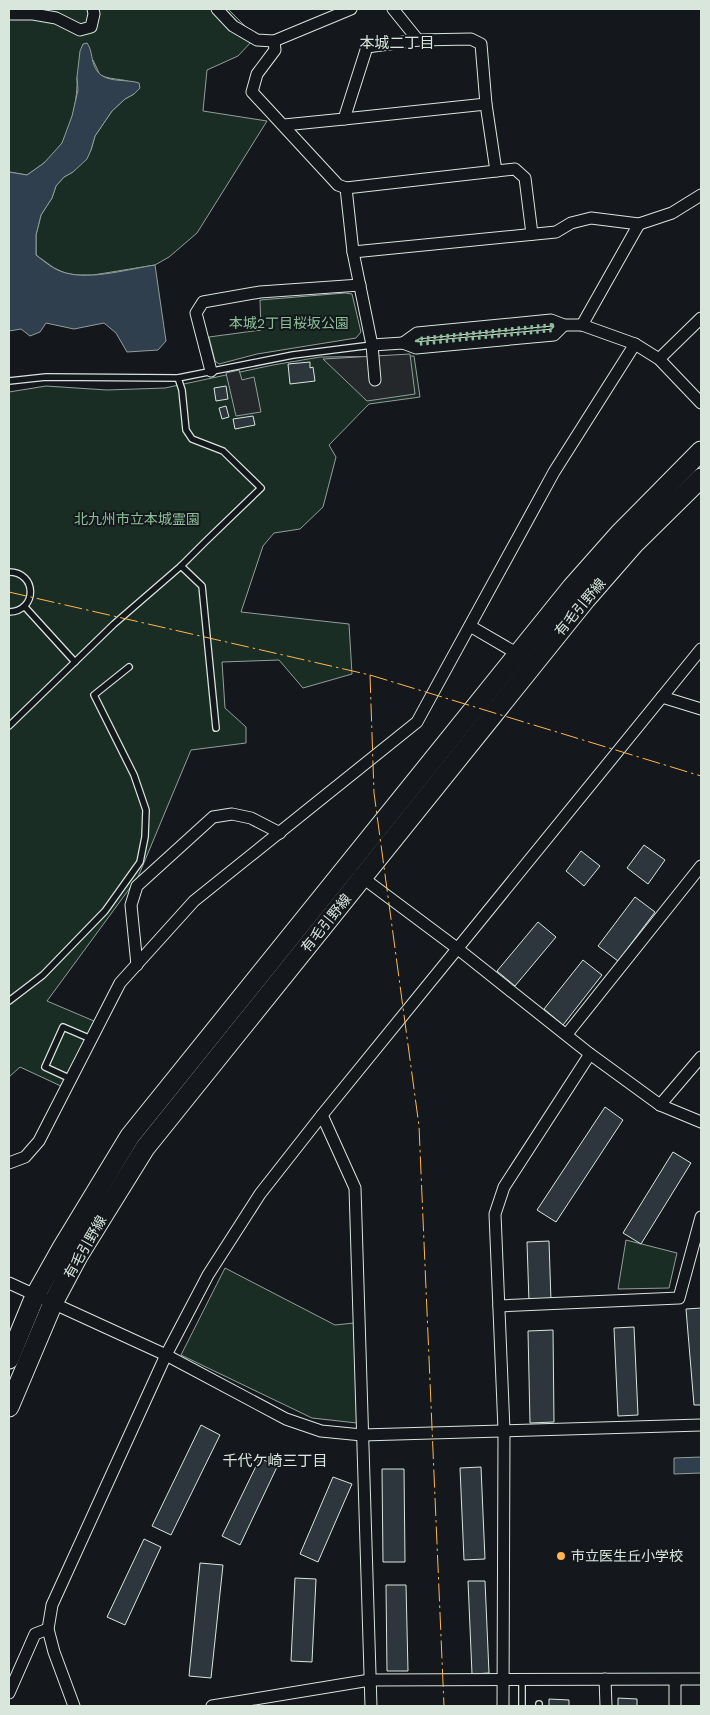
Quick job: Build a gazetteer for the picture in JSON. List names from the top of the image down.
{
  "streets": {
    "main road": ["有毛引野線"]
  },
  "districts": ["本城二丁目", "千代ケ崎三丁目"],
  "parks": ["本城2丁目桜坂公園", "北九州市立本城霊園"],
  "places": ["市立医生丘小学校"]
}
